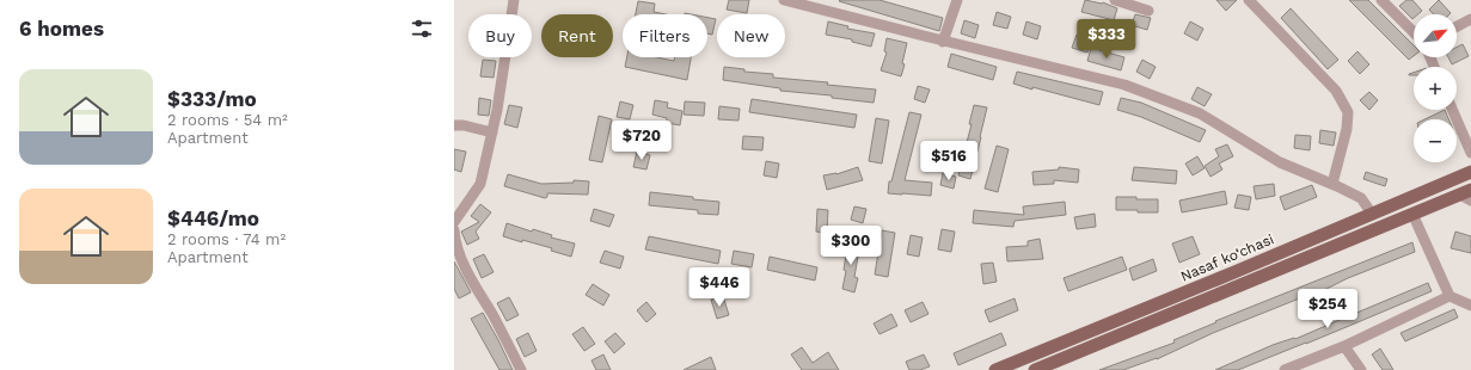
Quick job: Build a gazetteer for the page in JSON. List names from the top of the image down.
{
  "streets": {
    "main road": ["Nasaf ko‘chasi"]
  },
  "north": "top right",
  "page": {
    "heading": "6 homes",
    "map_buttons": ["+", "−"],
    "chip": [
      "Buy",
      "Rent",
      "Filters",
      "New"
    ],
    "price": [
      "$333",
      "$720",
      "$516",
      "$300",
      "$446",
      "$254"
    ],
    "list": [
      {
        "name": "$333/mo",
        "note": "2 rooms · 54 m² · Apartment"
      },
      {
        "name": "$446/mo",
        "note": "2 rooms · 74 m² · Apartment"
      }
    ]
  }
}
